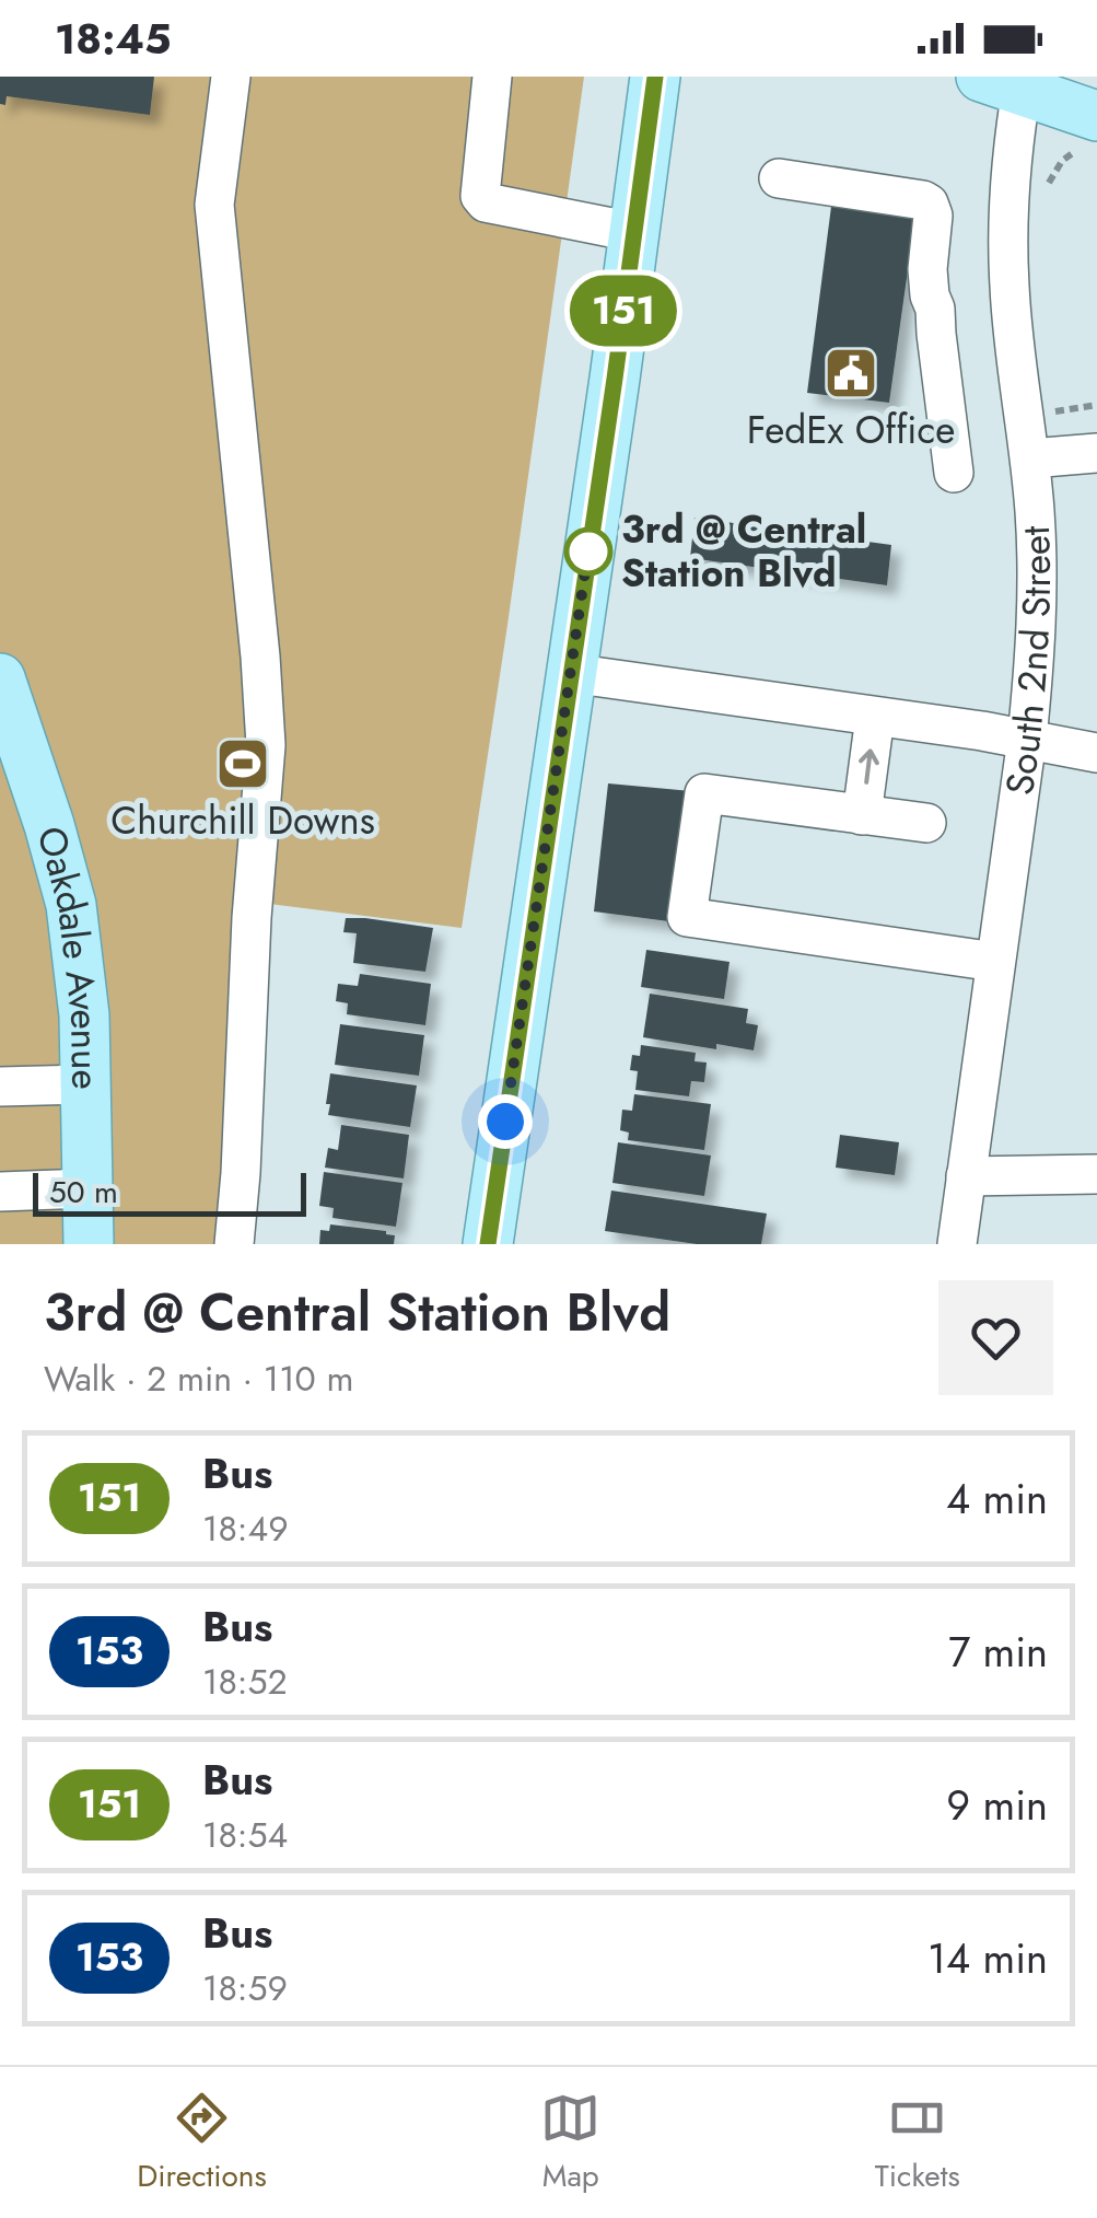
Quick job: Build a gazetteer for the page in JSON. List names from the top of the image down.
{
  "streets": {
    "main road": ["Oakdale Avenue"],
    "street": ["South 2nd Street"]
  },
  "places": {
    "public building": ["FedEx Office"],
    "other": ["3rd @ Central Station Blvd"],
    "sports": ["Churchill Downs"]
  },
  "lines": ["bus line 151"],
  "scale_bar": "50 m",
  "page": {
    "status": "18:45",
    "on_map": "151",
    "scale": "50 m",
    "heading": ["3rd @ Central Station Blvd", "Walk · 2 min · 110 m"],
    "list": [
      {
        "mark": "151",
        "name": "Bus",
        "note": "18:49",
        "value": "4 min"
      },
      {
        "mark": "153",
        "name": "Bus",
        "note": "18:52",
        "value": "7 min"
      },
      {
        "mark": "151",
        "name": "Bus",
        "note": "18:54",
        "value": "9 min"
      },
      {
        "mark": "153",
        "name": "Bus",
        "note": "18:59",
        "value": "14 min"
      }
    ],
    "tabs": ["Directions", "Map", "Tickets"]
  }
}
